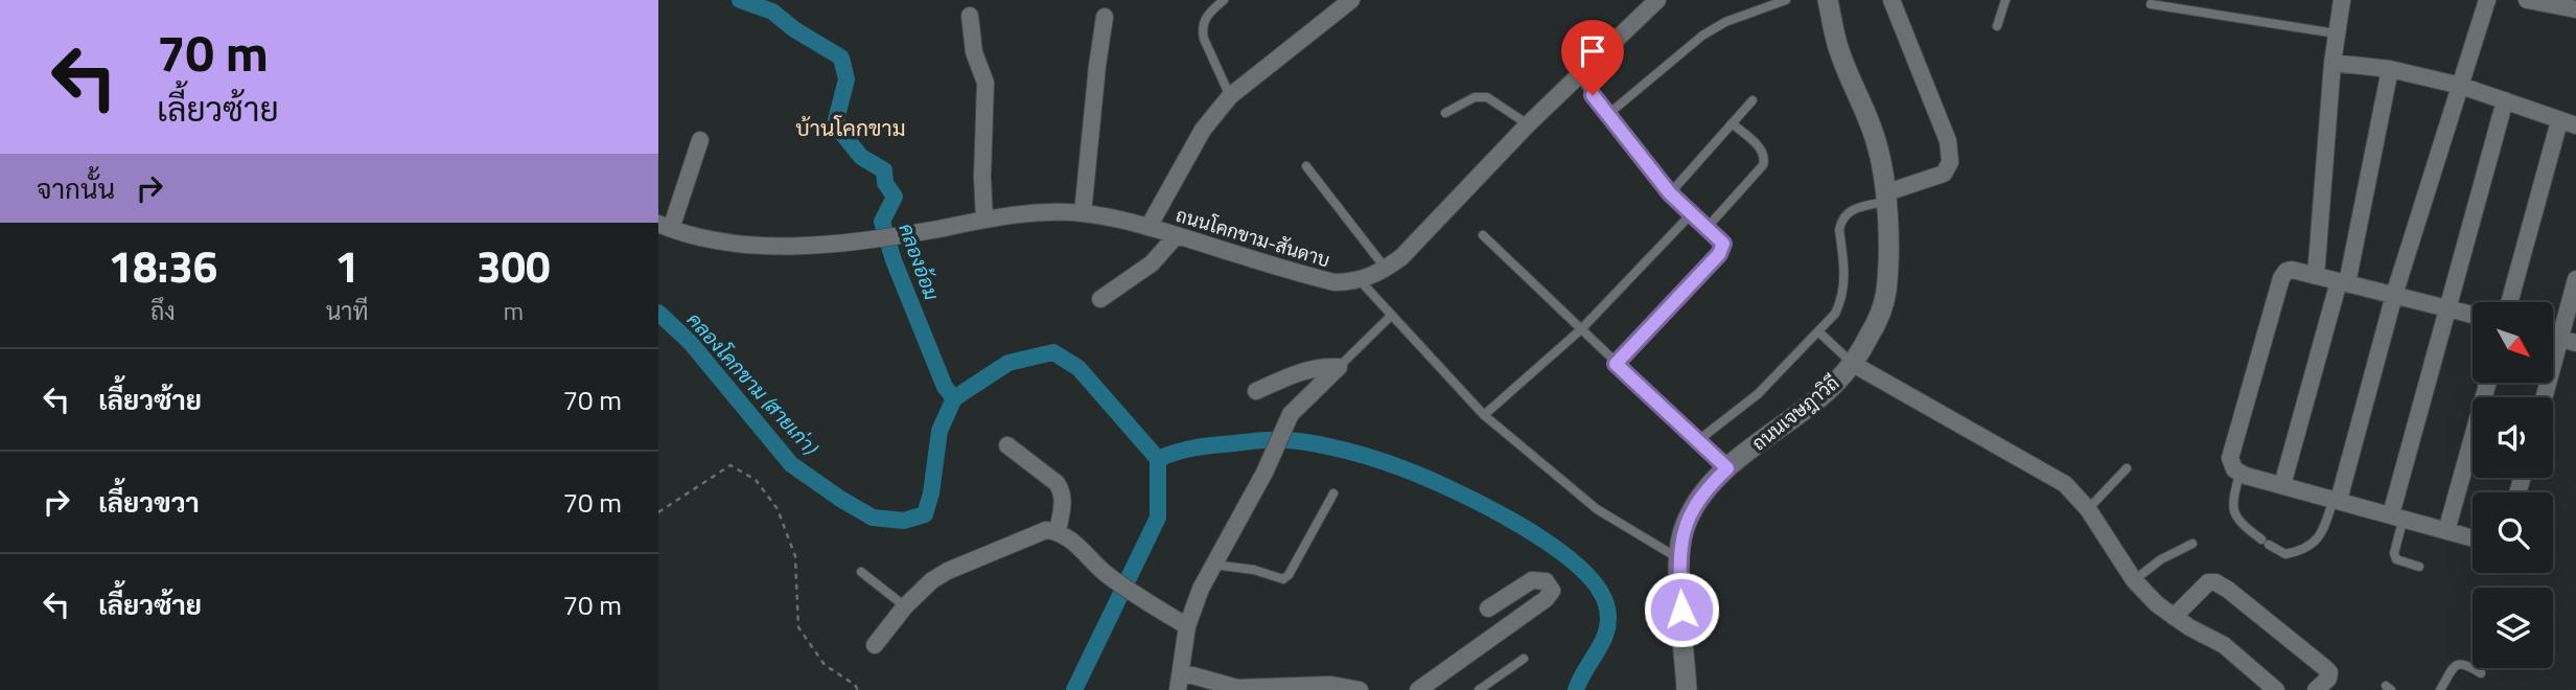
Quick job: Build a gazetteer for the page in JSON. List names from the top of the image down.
{
  "streets": {
    "street": ["ถนนโคกขาม-สันดาบ", "ถนนเจษฎาวิถี"]
  },
  "districts": ["บ้านโคกขาม"],
  "water": ["คลองอ้อม", "คลองโคกขาม (สายเก่า)"],
  "north": "bottom right",
  "page": {
    "turn": ["70 m", "เลี้ยวซ้าย"],
    "then": "จากนั้น",
    "eta": [
      "18:36",
      "ถึง",
      "1",
      "นาที",
      "300",
      "m"
    ],
    "list": [
      {
        "name": "เลี้ยวซ้าย",
        "value": "70 m"
      },
      {
        "name": "เลี้ยวขวา",
        "value": "70 m"
      },
      {
        "name": "เลี้ยวซ้าย",
        "value": "70 m"
      }
    ]
  }
}
